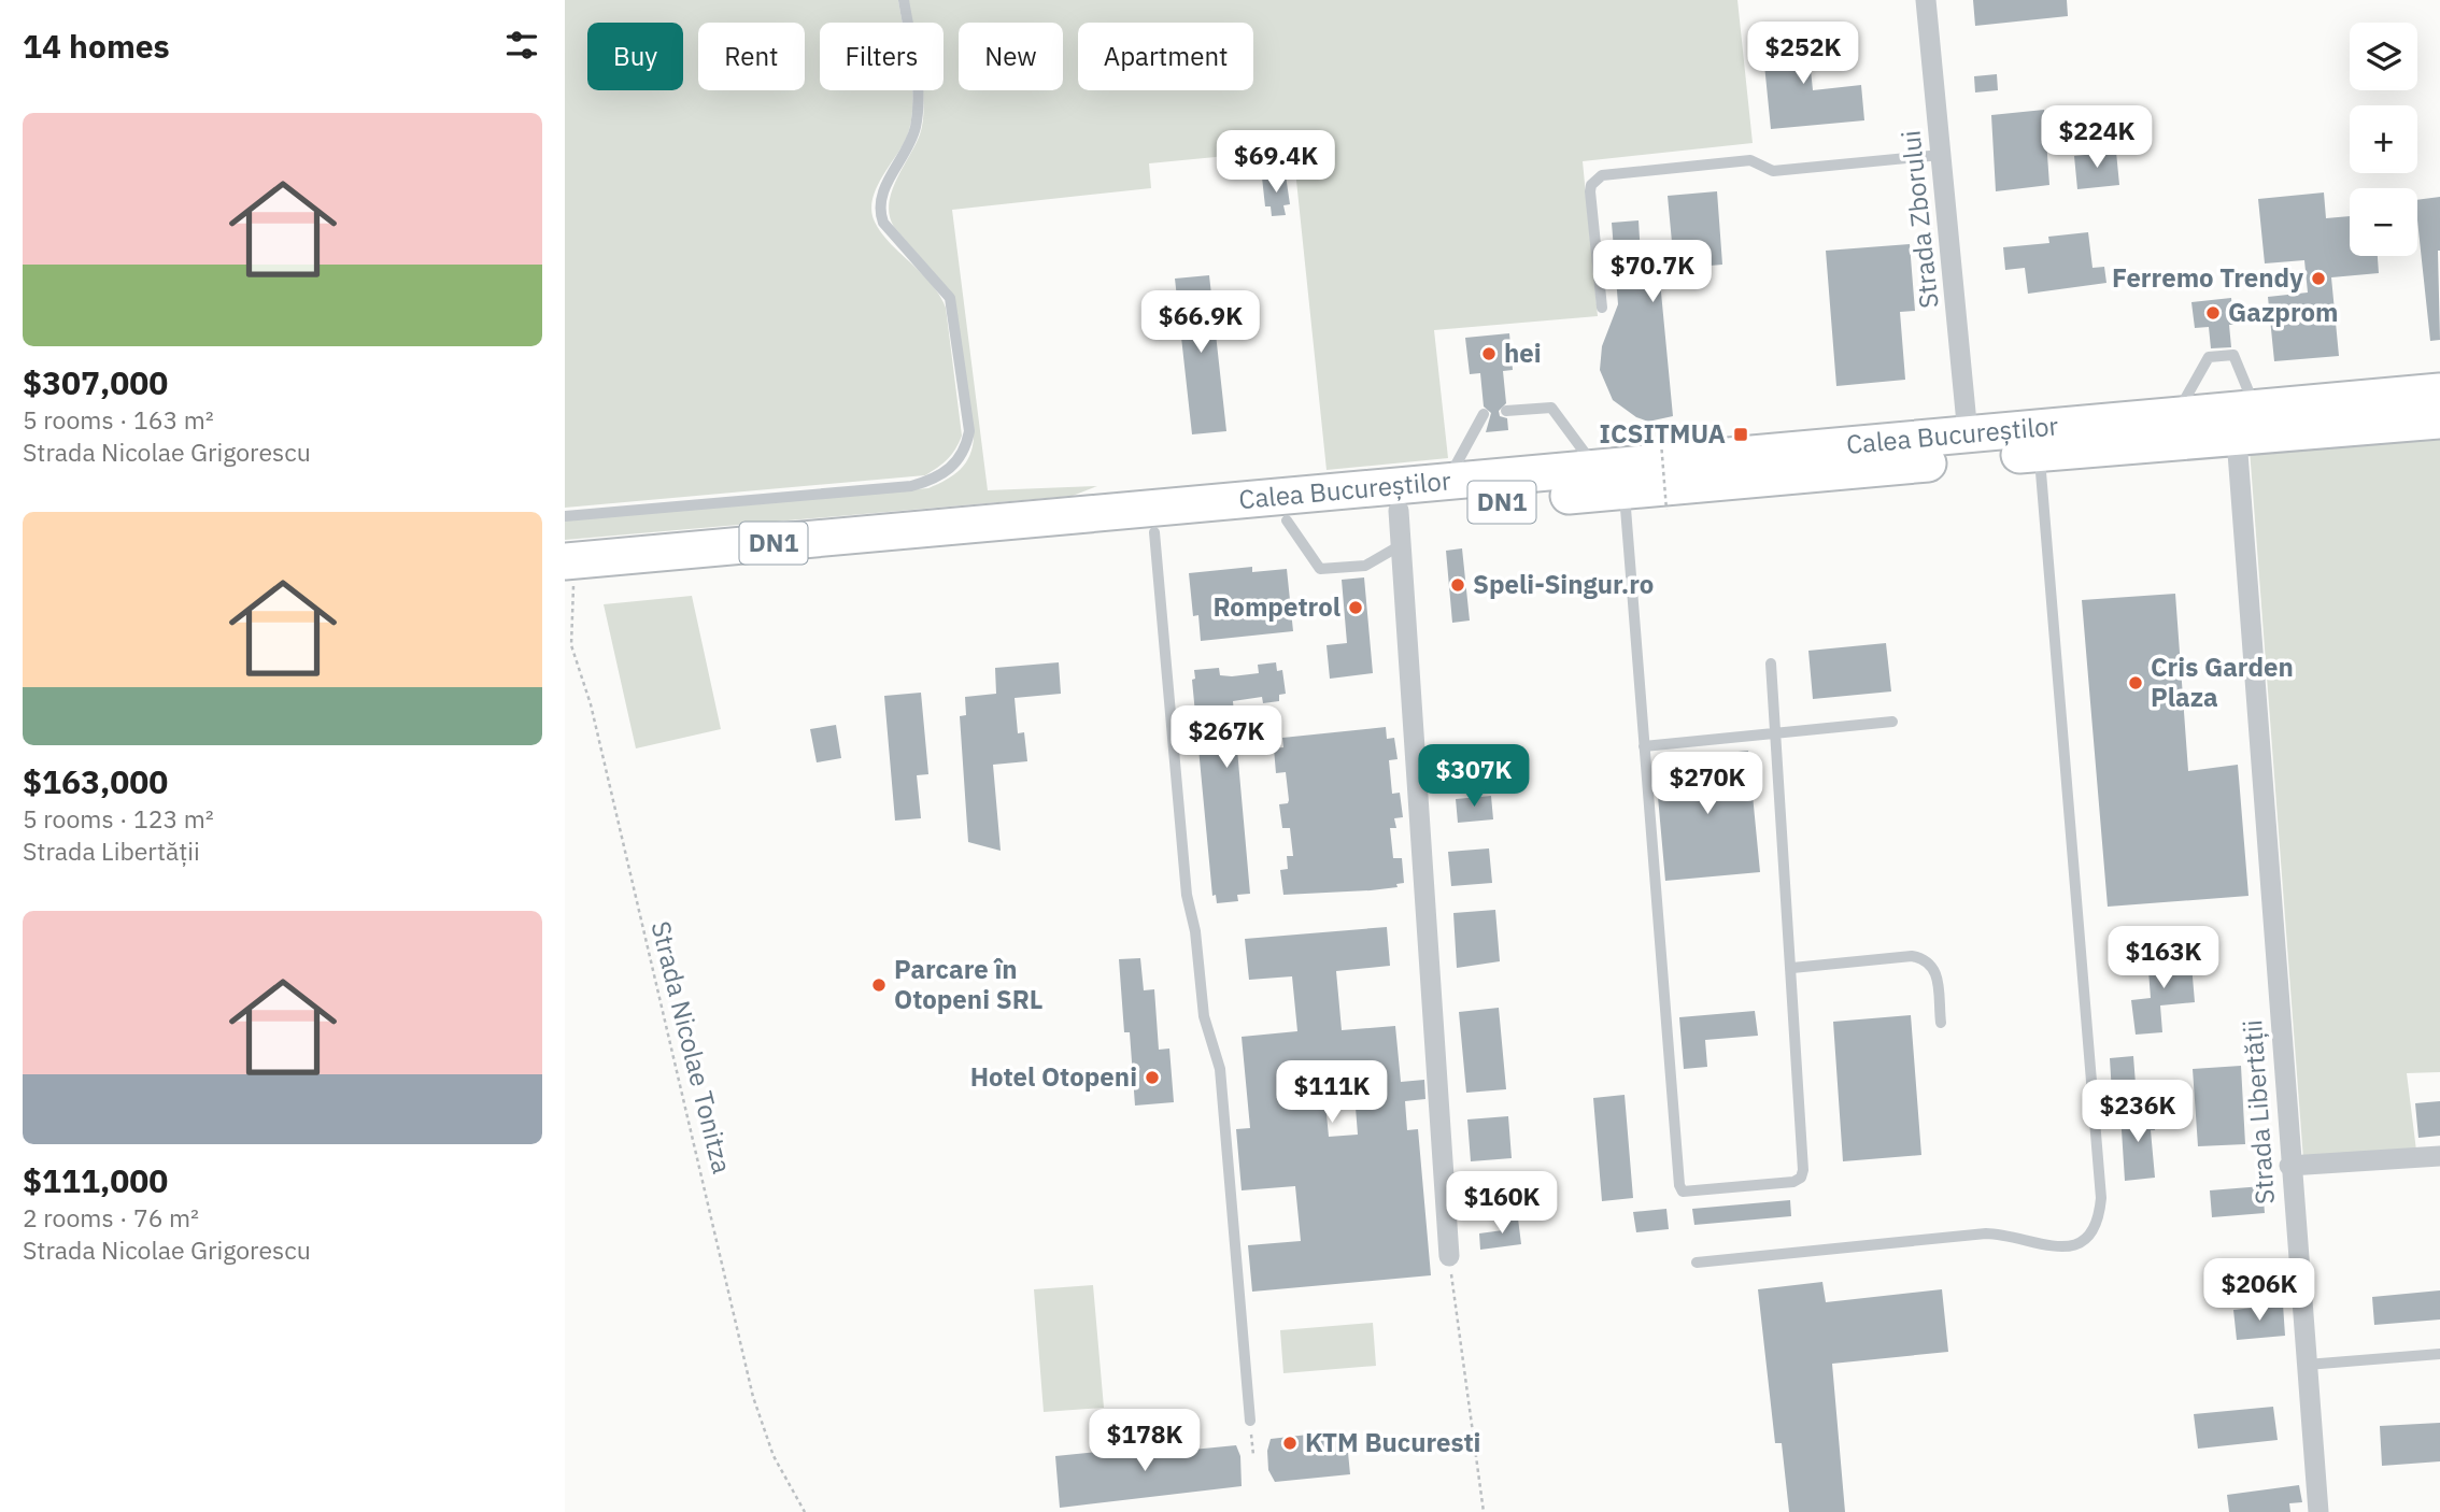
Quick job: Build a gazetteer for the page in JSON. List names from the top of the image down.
{
  "streets": {
    "highway": ["Calea Bucureștilor", "DN1"],
    "street": ["Strada Zborului", "Strada Libertății"],
    "path": ["Strada Nicolae Tonitza"]
  },
  "crossings": [
    ["Strada Zborului", "Calea Bucureștilor"],
    ["Calea Bucureștilor", "Strada Nicolae Tonitza"],
    ["Calea Bucureștilor", "Strada Libertății"]
  ],
  "places": {
    "other": [
      "Ferremo Trendy",
      "Gazprom",
      "hei",
      "Speli-Singur.ro",
      "Rompetrol",
      "Cris Garden Plaza",
      "Parcare în Otopeni SRL",
      "Hotel Otopeni",
      "KTM Bucuresti"
    ],
    "transit": ["ICSITMUA"]
  },
  "page": {
    "heading": "14 homes",
    "price": [
      "$252K",
      "$224K",
      "$69.4K",
      "$70.7K",
      "$66.9K",
      "$267K",
      "$307K",
      "$270K",
      "$163K",
      "$111K",
      "$236K",
      "$160K",
      "$206K",
      "$178K"
    ],
    "map_buttons": ["+", "−"],
    "chip": [
      "Buy",
      "Rent",
      "Filters",
      "New",
      "Apartment"
    ],
    "list": [
      {
        "name": "$307,000",
        "note": "5 rooms · 163 m² · Strada Nicolae Grigorescu"
      },
      {
        "name": "$163,000",
        "note": "5 rooms · 123 m² · Strada Libertății"
      },
      {
        "name": "$111,000",
        "note": "2 rooms · 76 m² · Strada Nicolae Grigorescu"
      }
    ]
  }
}
